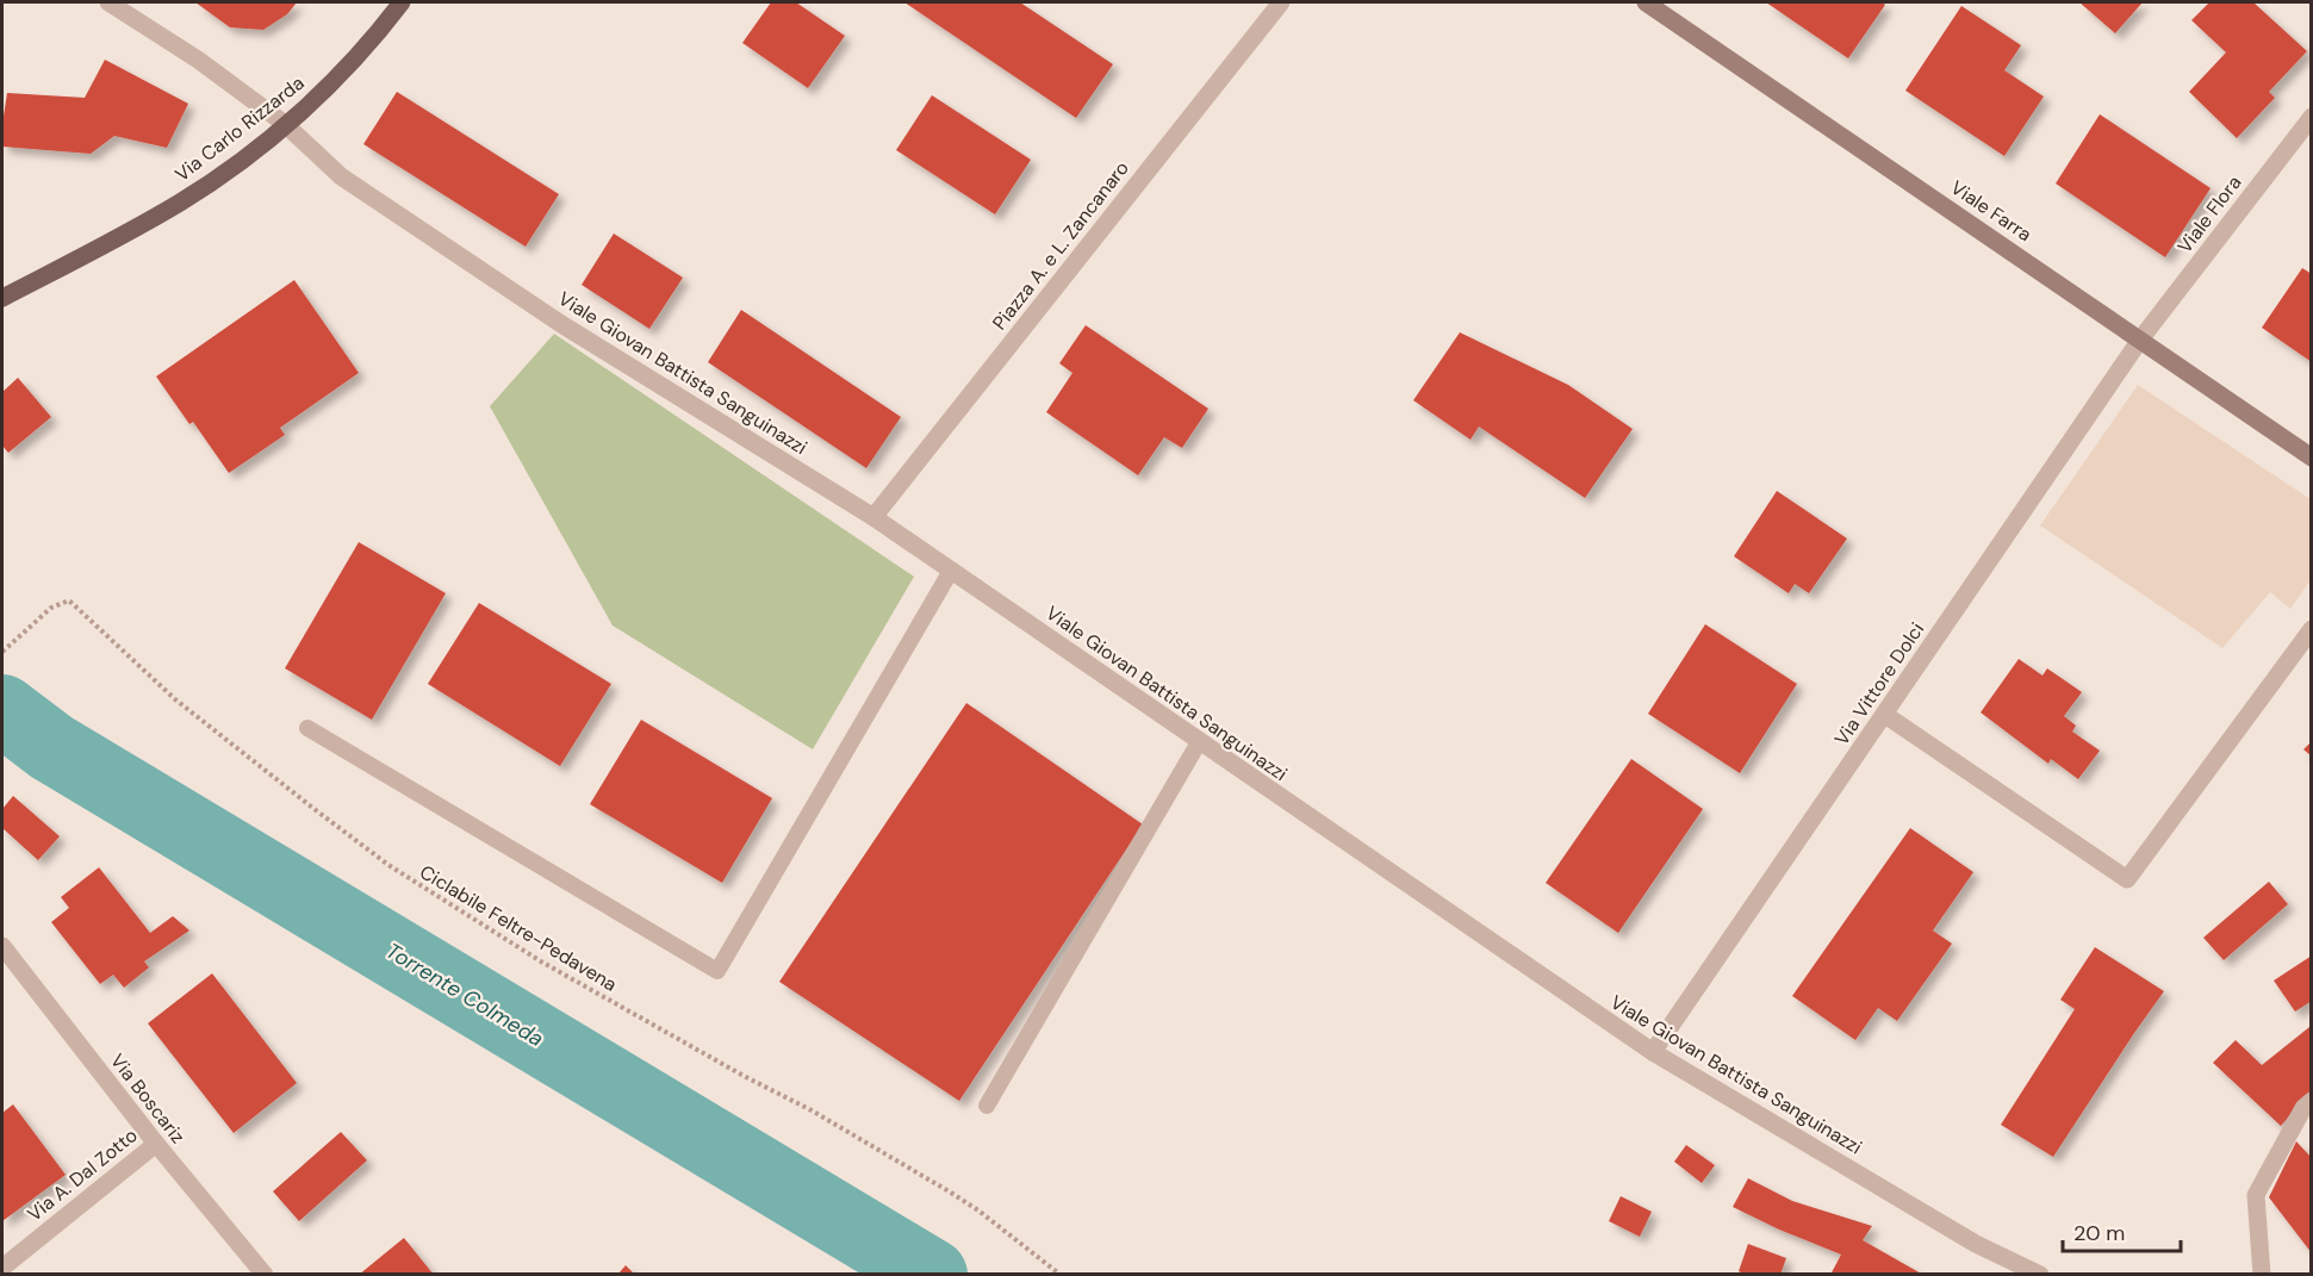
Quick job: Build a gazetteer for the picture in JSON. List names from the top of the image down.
{
  "streets": {
    "main road": ["Via Carlo Rizzarda", "Viale Farra"],
    "street": [
      "Viale Flora",
      "Piazza A. e L. Zancanaro",
      "Viale Giovan Battista Sanguinazzi",
      "Via Vittore Dolci",
      "Via Boscariz",
      "Via A. Dal Zotto"
    ],
    "path": ["Ciclabile Feltre-Pedavena"]
  },
  "crossings": [
    ["Via Carlo Rizzarda", "Viale Giovan Battista Sanguinazzi"],
    ["Viale Farra", "Viale Flora"],
    ["Viale Farra", "Via Vittore Dolci"],
    ["Viale Flora", "Via Vittore Dolci"],
    ["Piazza A. e L. Zancanaro", "Viale Giovan Battista Sanguinazzi"],
    ["Viale Giovan Battista Sanguinazzi", "Via Vittore Dolci"],
    ["Via Boscariz", "Via A. Dal Zotto"]
  ],
  "water": ["Torrente Colmeda"],
  "scale_bar": "20 m"
}
